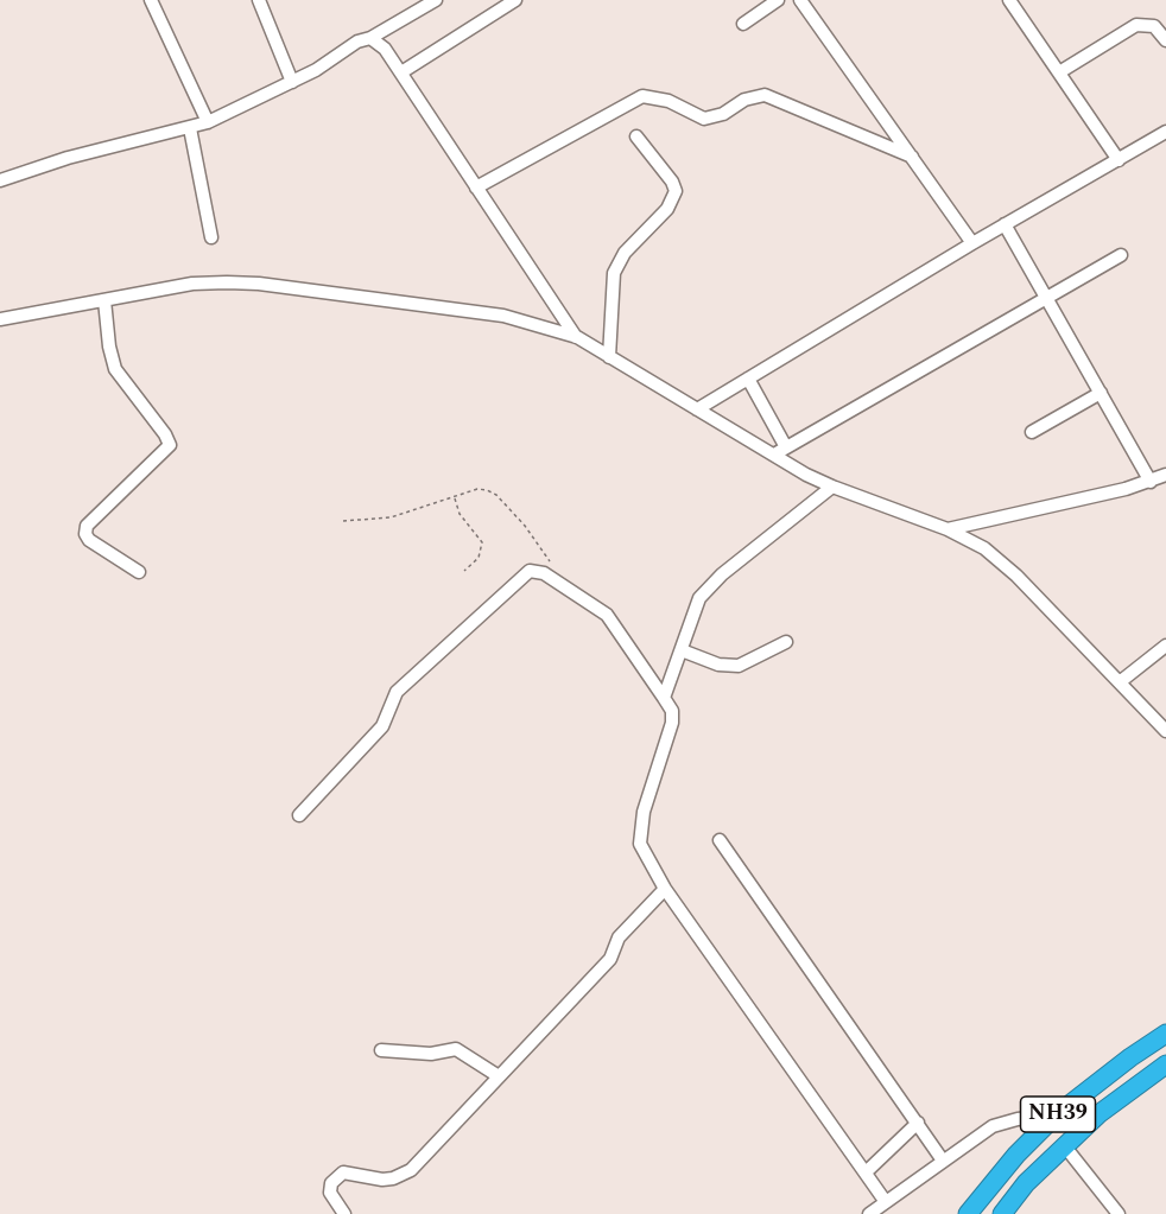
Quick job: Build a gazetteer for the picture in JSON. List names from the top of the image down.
{
  "streets": {
    "highway": ["NH39"]
  }
}
